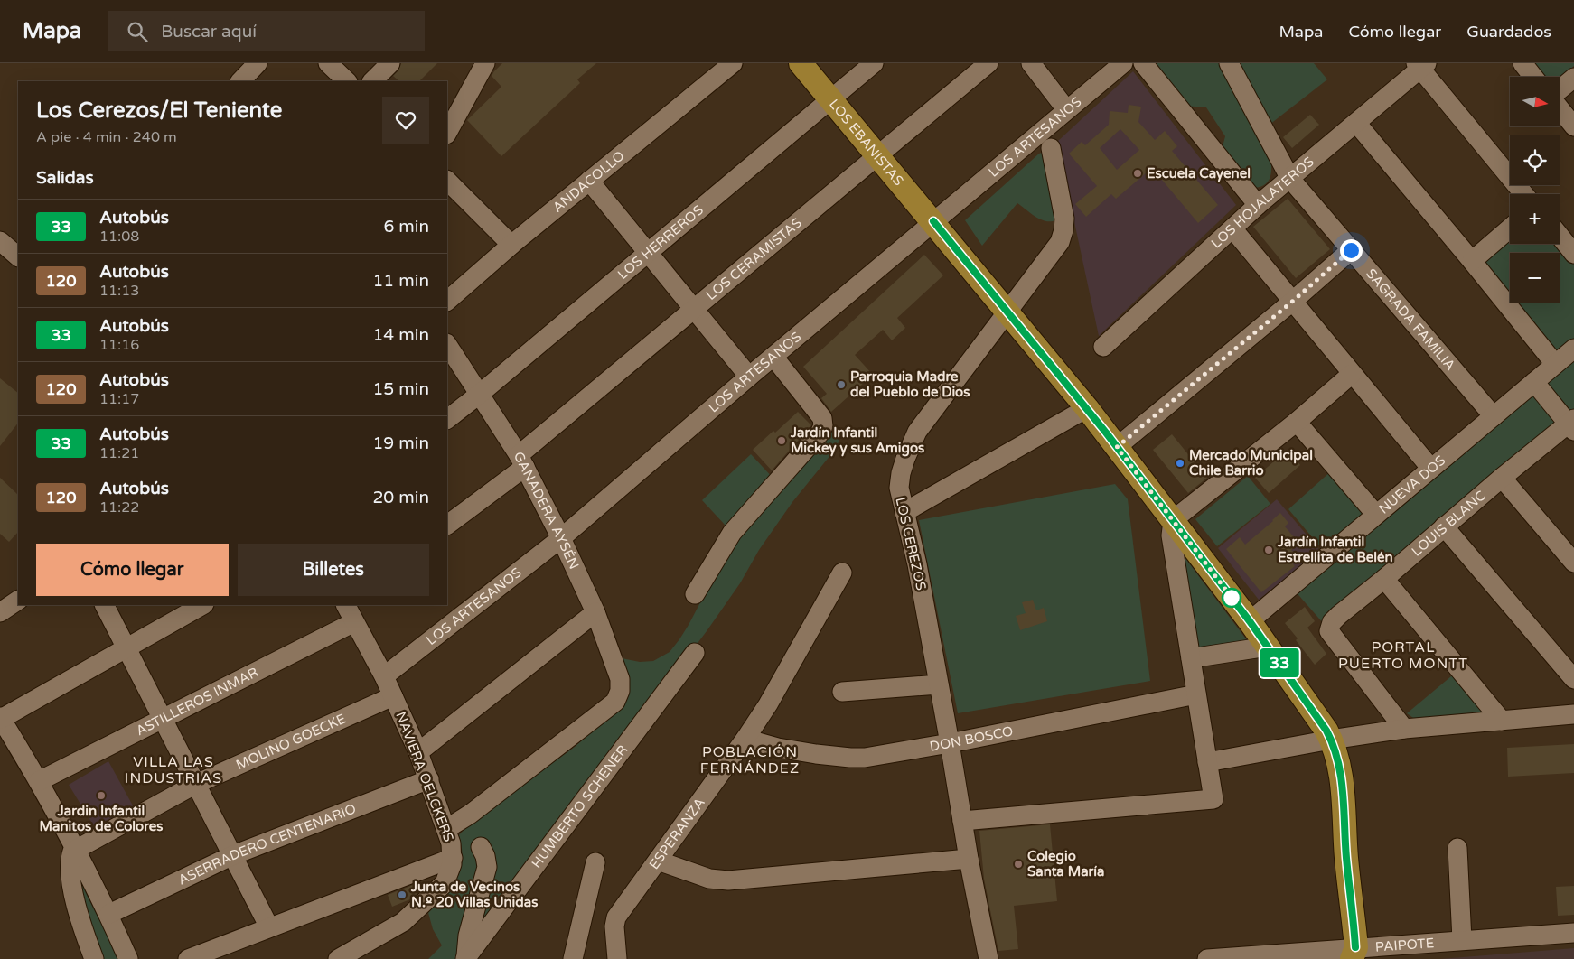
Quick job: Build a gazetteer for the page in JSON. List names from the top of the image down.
{
  "streets": {
    "main road": ["LOS EBANISTAS"],
    "street": [
      "LOS ARTESANOS",
      "ANDACOLLO",
      "LOS HOJALATEROS",
      "LOS HERREROS",
      "LOS CERAMISTAS",
      "SAGRADA FAMILIA",
      "NUEVA DOS",
      "GANADERA AYSÉN",
      "LOUIS BLANC",
      "LOS CEREZOS",
      "ASTILLEROS INMAR",
      "DON BOSCO",
      "MOLINO GOECKE",
      "NAVIERA OELCKERS",
      "HUMBERTO SCHENER",
      "ESPERANZA",
      "ASERRADERO CENTENARIO",
      "PAIPOTE"
    ]
  },
  "crossings": [
    ["LOS ARTESANOS", "LOS EBANISTAS"],
    ["LOS ARTESANOS", "GANADERA AYSÉN"],
    ["LOS ARTESANOS", "NAVIERA OELCKERS"],
    ["LOS EBANISTAS", "LOS HERREROS"],
    ["LOS EBANISTAS", "LOS CERAMISTAS"],
    ["LOS EBANISTAS", "NUEVA DOS"],
    ["LOS EBANISTAS", "LOS CEREZOS"],
    ["LOS EBANISTAS", "PAIPOTE"],
    ["LOS HOJALATEROS", "SAGRADA FAMILIA"],
    ["LOS HERREROS", "GANADERA AYSÉN"],
    ["LOS CERAMISTAS", "GANADERA AYSÉN"],
    ["SAGRADA FAMILIA", "NUEVA DOS"],
    ["GANADERA AYSÉN", "NAVIERA OELCKERS"],
    ["LOS CEREZOS", "DON BOSCO"],
    ["ASTILLEROS INMAR", "NAVIERA OELCKERS"],
    ["DON BOSCO", "ESPERANZA"],
    ["MOLINO GOECKE", "NAVIERA OELCKERS"],
    ["NAVIERA OELCKERS", "ASERRADERO CENTENARIO"]
  ],
  "districts": ["PORTAL PUERTO MONTT", "POBLACIÓN FERNÁNDEZ", "VILLA LAS INDUSTRIAS"],
  "places": [
    "Escuela Cayenel",
    "Parroquia Madre del Pueblo de Dios",
    "Jardín Infantil Mickey y sus Amigos",
    "Mercado Municipal Chile Barrio",
    "Jardín Infantil Estrellita de Belén",
    "Jardin Infantil Manitos de Colores",
    "Colegio Santa María",
    "Junta de Vecinos N.º 20 Villas Unidas"
  ],
  "lines": ["bus line 33"],
  "north": "right",
  "page": {
    "header": "Mapa",
    "search": "Buscar aquí",
    "nav": ["Mapa", "Cómo llegar", "Guardados"],
    "on_map": "33",
    "map_buttons": ["+", "−"],
    "heading": [
      ["Los Cerezos/El Teniente", "A pie · 4 min · 240 m"],
      "Salidas"
    ],
    "list": [
      {
        "mark": "33",
        "name": "Autobús",
        "note": "11:08",
        "value": "6 min"
      },
      {
        "mark": "120",
        "name": "Autobús",
        "note": "11:13",
        "value": "11 min"
      },
      {
        "mark": "33",
        "name": "Autobús",
        "note": "11:16",
        "value": "14 min"
      },
      {
        "mark": "120",
        "name": "Autobús",
        "note": "11:17",
        "value": "15 min"
      },
      {
        "mark": "33",
        "name": "Autobús",
        "note": "11:21",
        "value": "19 min"
      },
      {
        "mark": "120",
        "name": "Autobús",
        "note": "11:22",
        "value": "20 min"
      }
    ],
    "buttons": ["Cómo llegar", "Billetes"]
  }
}
